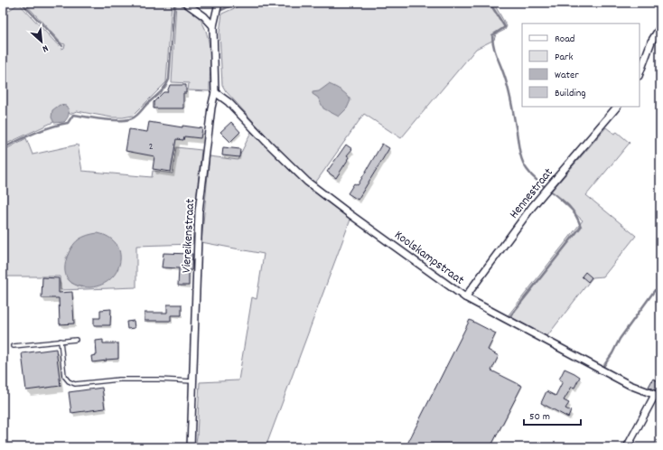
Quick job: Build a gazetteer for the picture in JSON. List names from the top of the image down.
{
  "streets": {
    "street": ["Hennestraat", "Viereikenstraat", "Koolskampstraat"]
  },
  "crossings": [
    ["Hennestraat", "Koolskampstraat"],
    ["Viereikenstraat", "Koolskampstraat"]
  ],
  "house_numbers": ["2"],
  "legend": [
    "Road",
    "Park",
    "Water",
    "Building"
  ],
  "scale_bar": "50 m",
  "north": "bottom right"
}
